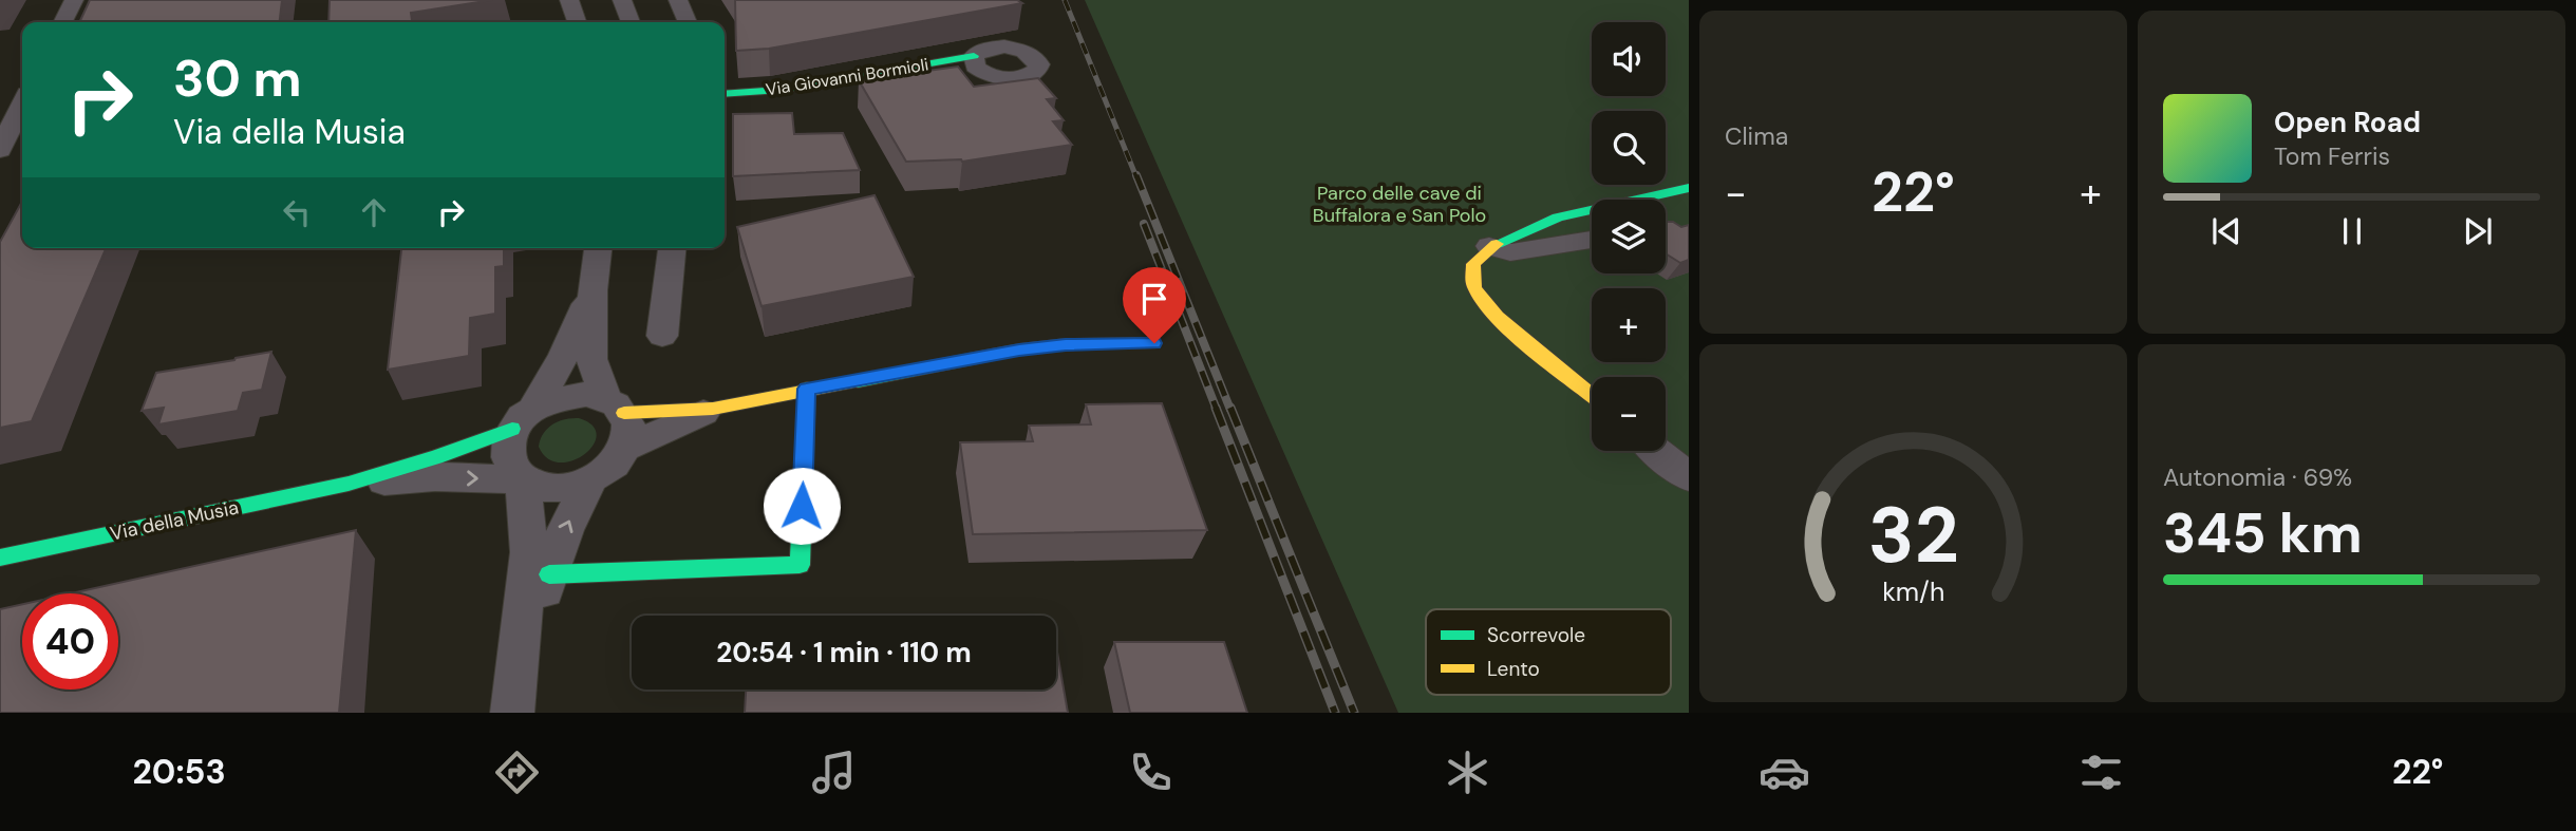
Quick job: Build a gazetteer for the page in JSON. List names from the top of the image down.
{
  "streets": {
    "street": ["Via Giovanni Bormioli", "Via della Musia"]
  },
  "parks": ["Parco delle cave di Buffalora e San Polo"],
  "legend": ["Scorrevole", "Lento"],
  "page": {
    "tile": [
      "Clima",
      ["Autonomia · 69%", "345 km"]
    ],
    "map_buttons": ["+", "−"],
    "turn": ["30 m", "Via della Musia"],
    "song": ["Open Road", "Tom Ferris"],
    "heat": ["−", "22°", "+"],
    "limit": "40",
    "trip": "20:54 · 1 min · 110 m",
    "tabs": ["20:53", "22°"],
    "gauge": ["32", "km/h"]
  }
}
